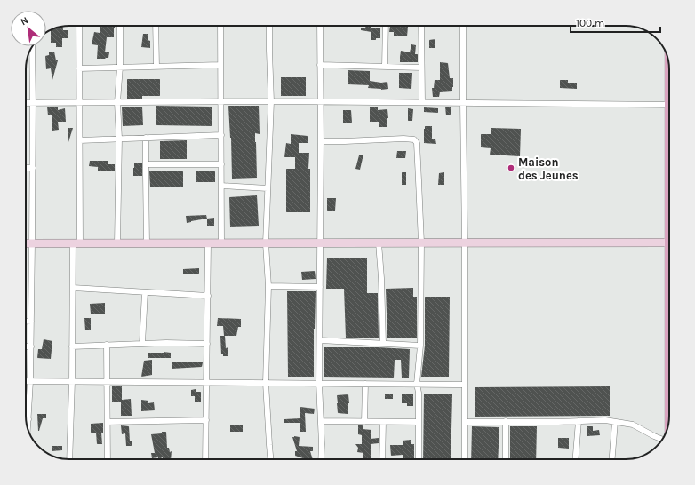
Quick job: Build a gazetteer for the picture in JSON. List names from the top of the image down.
{
  "places": ["Maison des Jeunes"],
  "scale_bar": "100 m",
  "north": "top left"
}
